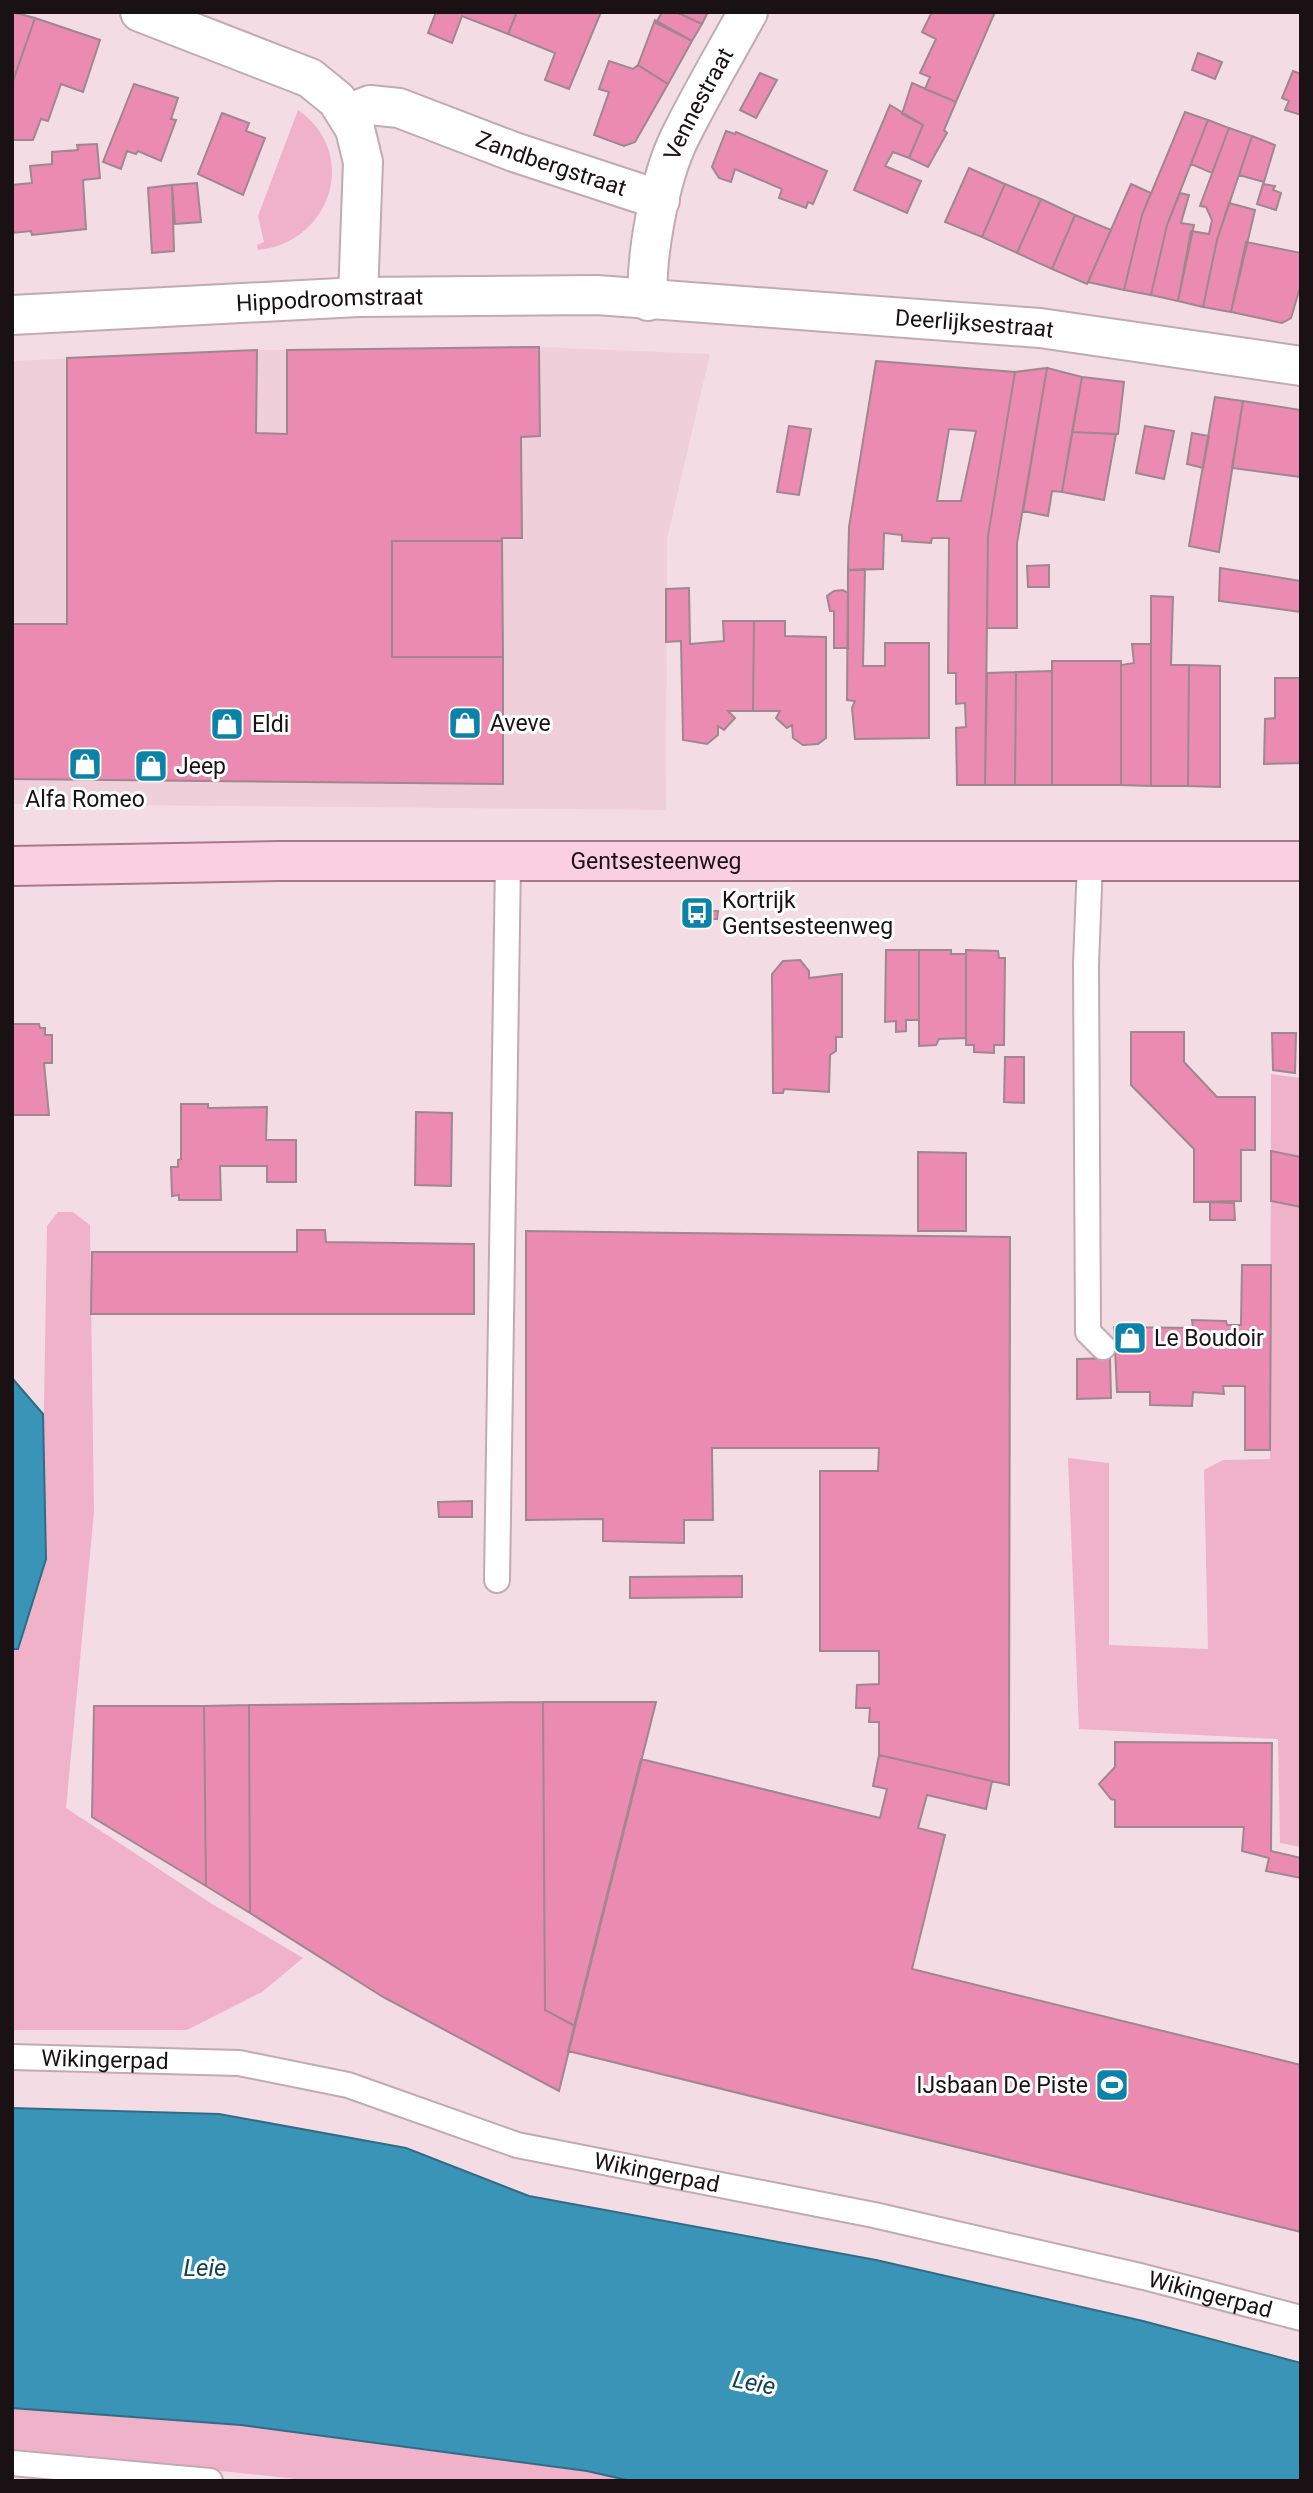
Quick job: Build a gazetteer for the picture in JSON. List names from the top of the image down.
{
  "streets": {
    "main road": ["Gentsesteenweg"],
    "street": [
      "Vennestraat",
      "Zandbergstraat",
      "Hippodroomstraat",
      "Deerlijksestraat"
    ],
    "lane": ["Wikingerpad"]
  },
  "crossings": [
    ["Vennestraat", "Zandbergstraat"],
    ["Hippodroomstraat", "Deerlijksestraat"]
  ],
  "water": ["Leie"],
  "places": {
    "shop": [
      "Aveve",
      "Eldi",
      "Alfa Romeo",
      "Jeep",
      "Le Boudoir"
    ],
    "bus stop": ["Kortrijk Gentsesteenweg"],
    "sports": ["IJsbaan De Piste"]
  }
}
